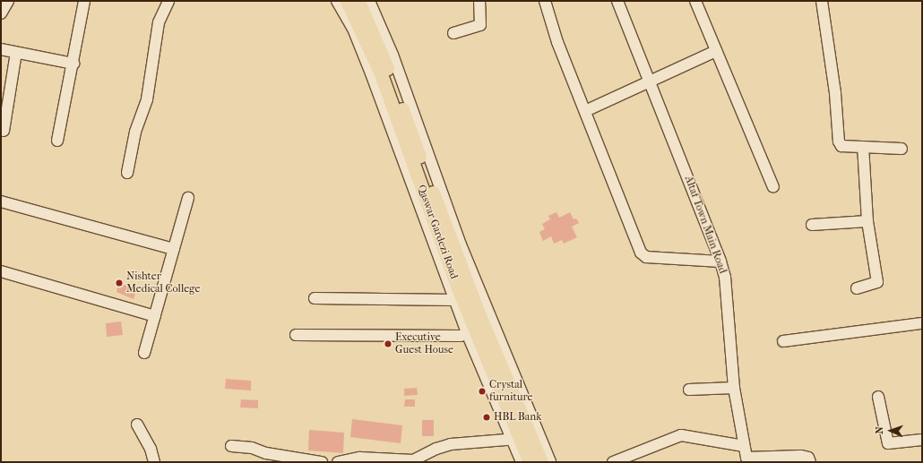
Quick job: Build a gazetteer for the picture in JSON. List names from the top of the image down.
{
  "streets": {
    "main road": ["Qaswar Gardezi Road"],
    "street": ["Altaf Town Main Road"]
  },
  "places": [
    "Nishter Medical College",
    "Executive Guest House",
    "Crystal furniture",
    "HBL Bank"
  ],
  "north": "left"
}
